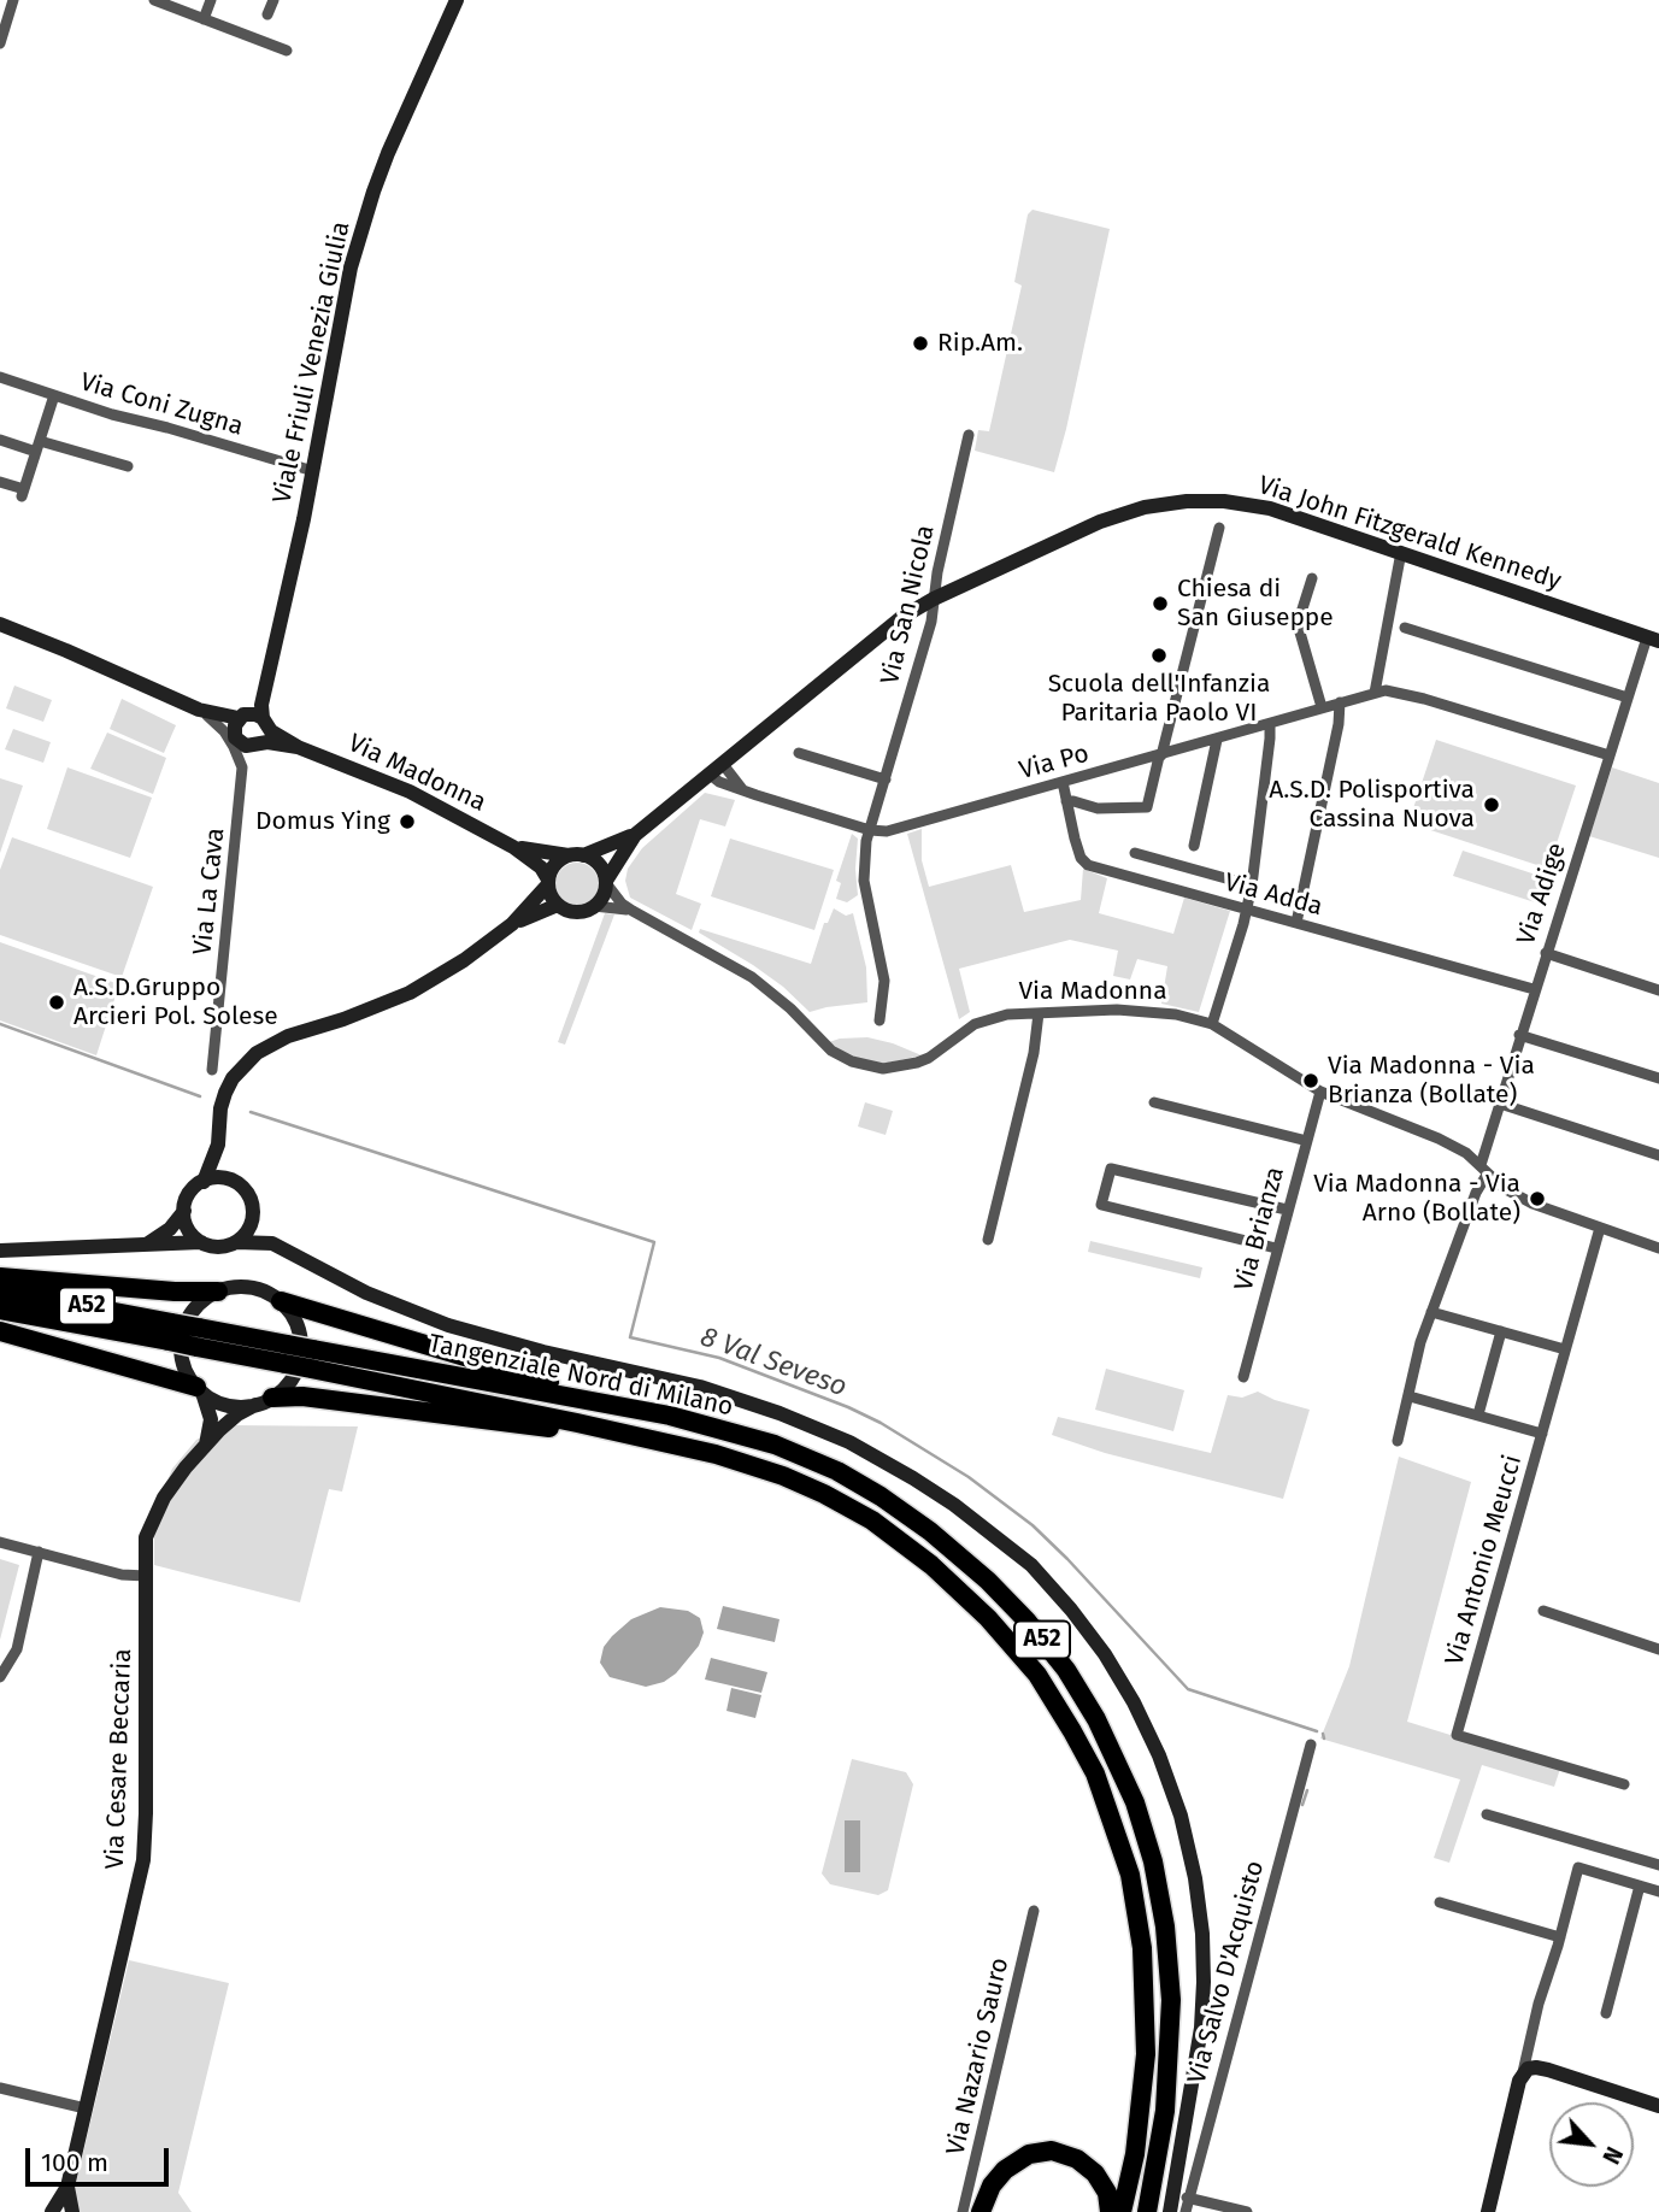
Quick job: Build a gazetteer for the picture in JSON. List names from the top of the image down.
{
  "streets": {
    "highway": ["A52", "Tangenziale Nord di Milano"],
    "street": [
      "Viale Friuli Venezia Giulia",
      "Via Coni Zugna",
      "Via John Fitzgerald Kennedy",
      "Via San Nicola",
      "Via Po",
      "Via Madonna",
      "Via La Cava",
      "Via Adige",
      "Via Adda",
      "Via Brianza",
      "Via Antonio Meucci",
      "Via Cesare Beccaria",
      "Via Salvo D'Acquisto",
      "Via Nazario Sauro"
    ]
  },
  "crossings": [
    ["Viale Friuli Venezia Giulia", "Via Coni Zugna"],
    ["Viale Friuli Venezia Giulia", "Via La Cava"],
    ["Via John Fitzgerald Kennedy", "Via San Nicola"],
    ["Via John Fitzgerald Kennedy", "Via Po"],
    ["Via John Fitzgerald Kennedy", "Via Madonna"],
    ["Via John Fitzgerald Kennedy", "Via Adige"],
    ["Via San Nicola", "Via Po"],
    ["Via Po", "Via Adda"],
    ["Via Madonna", "Via Adige"],
    ["Via Madonna", "Via Brianza"],
    ["Via Madonna", "Via Antonio Meucci"],
    ["Via Adige", "Via Adda"]
  ],
  "water": ["8 Val Seveso"],
  "places": [
    "Rip.Am.",
    "Chiesa di San Giuseppe",
    "Scuola dell'Infanzia Paritaria Paolo VI",
    "A.S.D. Polisportiva Cassina Nuova",
    "Domus Ying",
    "A.S.D.Gruppo Arcieri Pol. Solese",
    "Via Madonna - Via Brianza (Bollate)",
    "Via Madonna - Via Arno (Bollate)"
  ],
  "scale_bar": "100 m",
  "north": "bottom right"
}
